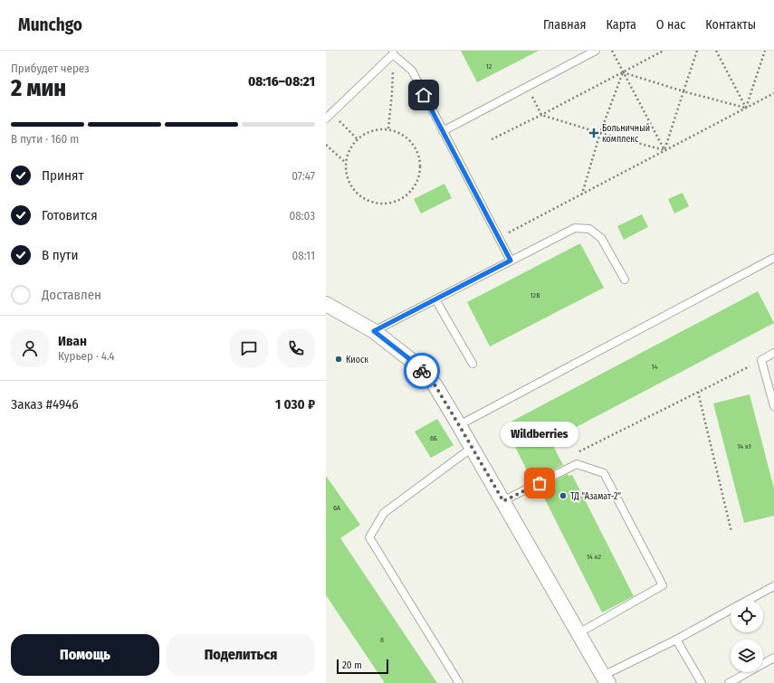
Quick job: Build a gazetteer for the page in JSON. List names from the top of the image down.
{
  "places": {
    "health": ["Больничный комплекс"],
    "other": ["Киоск", "Wildberries", "ТД \"Азамат-2\""]
  },
  "house_numbers": [
    "12",
    "12В",
    "14",
    "6Б",
    "14 к1",
    "6А",
    "14 к2",
    "8"
  ],
  "scale_bar": "20 m",
  "page": {
    "header": "Munchgo",
    "nav": [
      "Главная",
      "Карта",
      "О нас",
      "Контакты"
    ],
    "heading": ["2 мин", "Прибудет через", "08:16–08:21"],
    "panel": [
      "Иван",
      "Курьер · 4.4",
      "Заказ #4946",
      "1 030 ₽"
    ],
    "bar": "В пути · 160 m",
    "list": [
      ["Принят", "07:47"],
      ["Готовится", "08:03"],
      ["В пути", "08:11"],
      "Доставлен"
    ],
    "bubble": "Wildberries",
    "buttons": ["Помощь", "Поделиться"],
    "scale": "20 m"
  }
}
